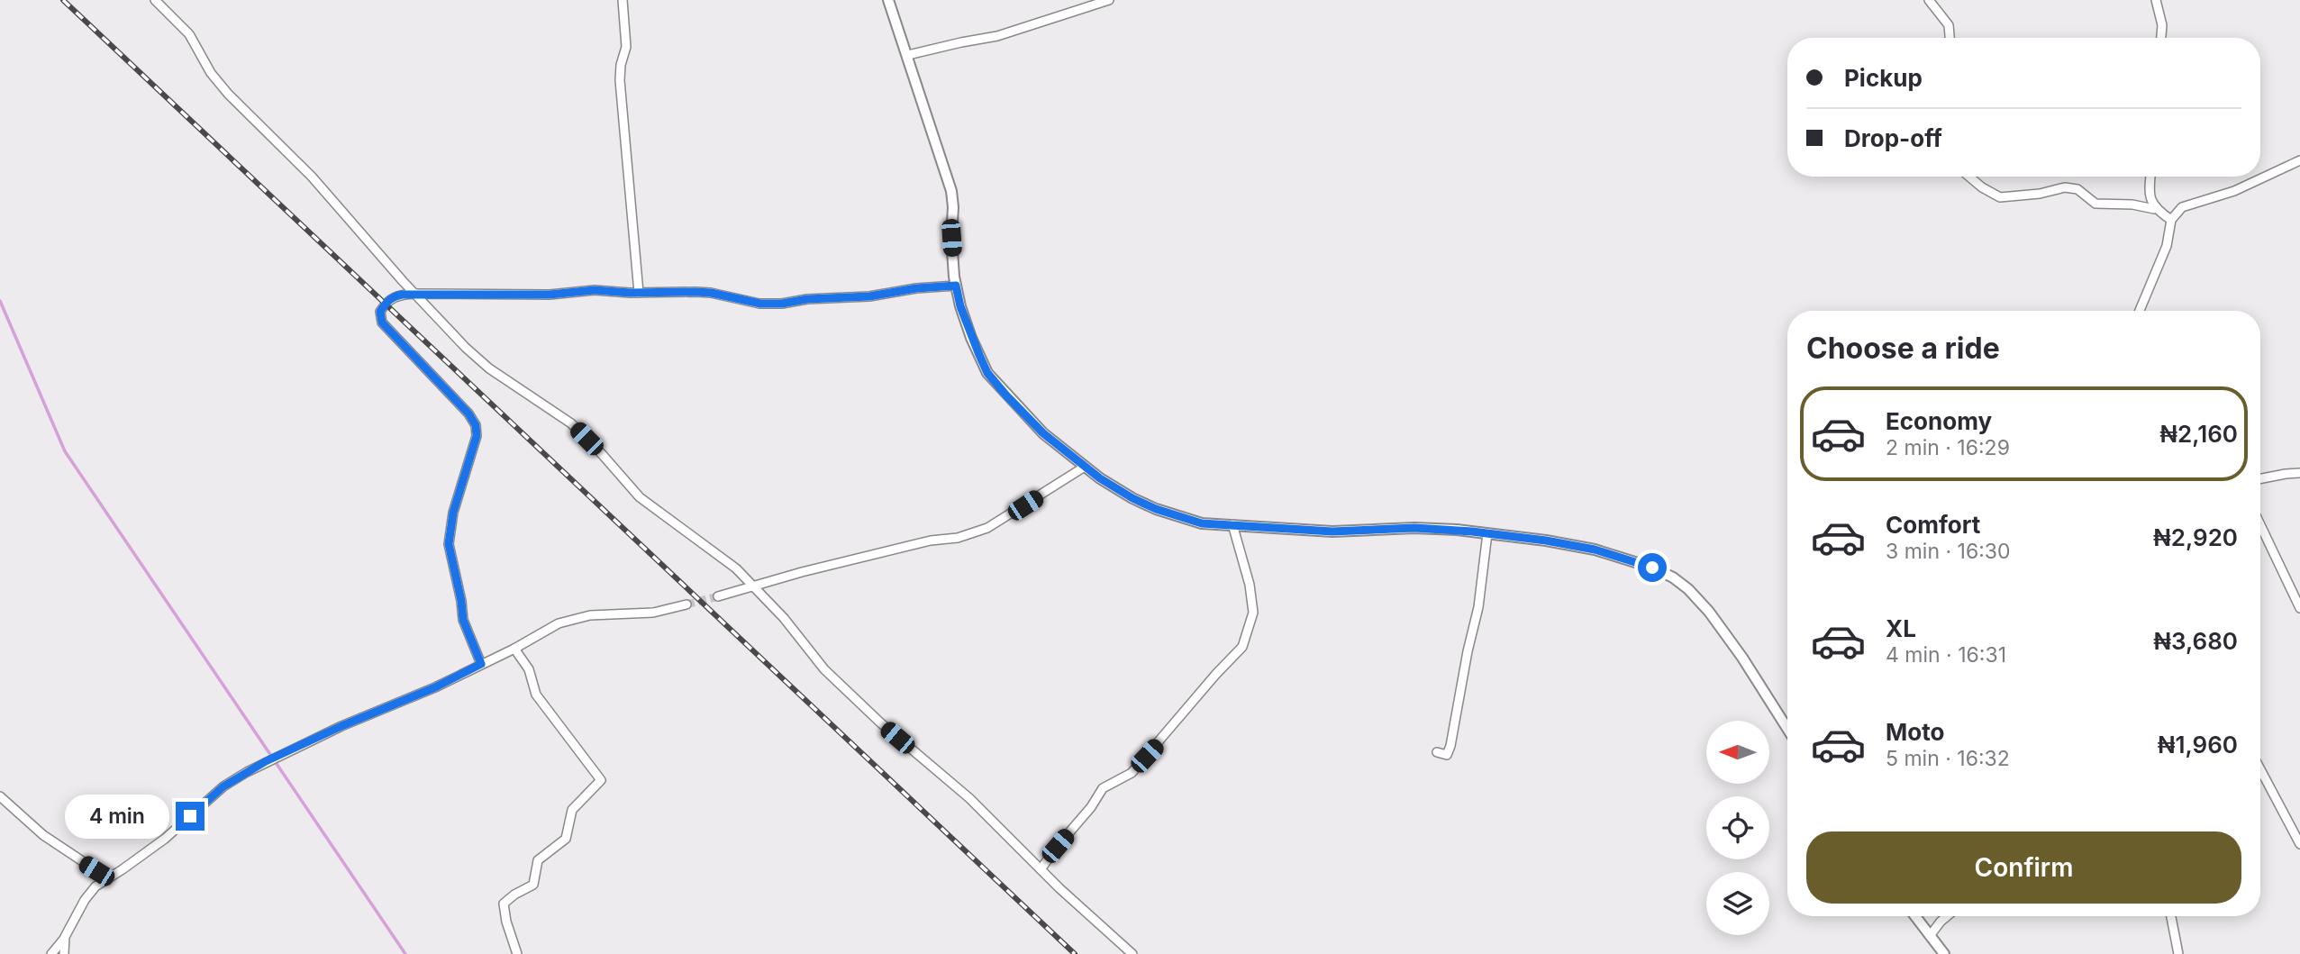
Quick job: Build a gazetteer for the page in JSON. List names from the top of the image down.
{
  "north": "left",
  "page": {
    "banner": ["Pickup", "Drop-off"],
    "heading": "Choose a ride",
    "list": [
      {
        "name": "Economy",
        "note": "2 min · 16:29",
        "value": "₦2,160"
      },
      {
        "name": "Comfort",
        "note": "3 min · 16:30",
        "value": "₦2,920"
      },
      {
        "name": "XL",
        "note": "4 min · 16:31",
        "value": "₦3,680"
      },
      {
        "name": "Moto",
        "note": "5 min · 16:32",
        "value": "₦1,960"
      }
    ],
    "bubble": "4 min",
    "buttons": "Confirm"
  }
}
